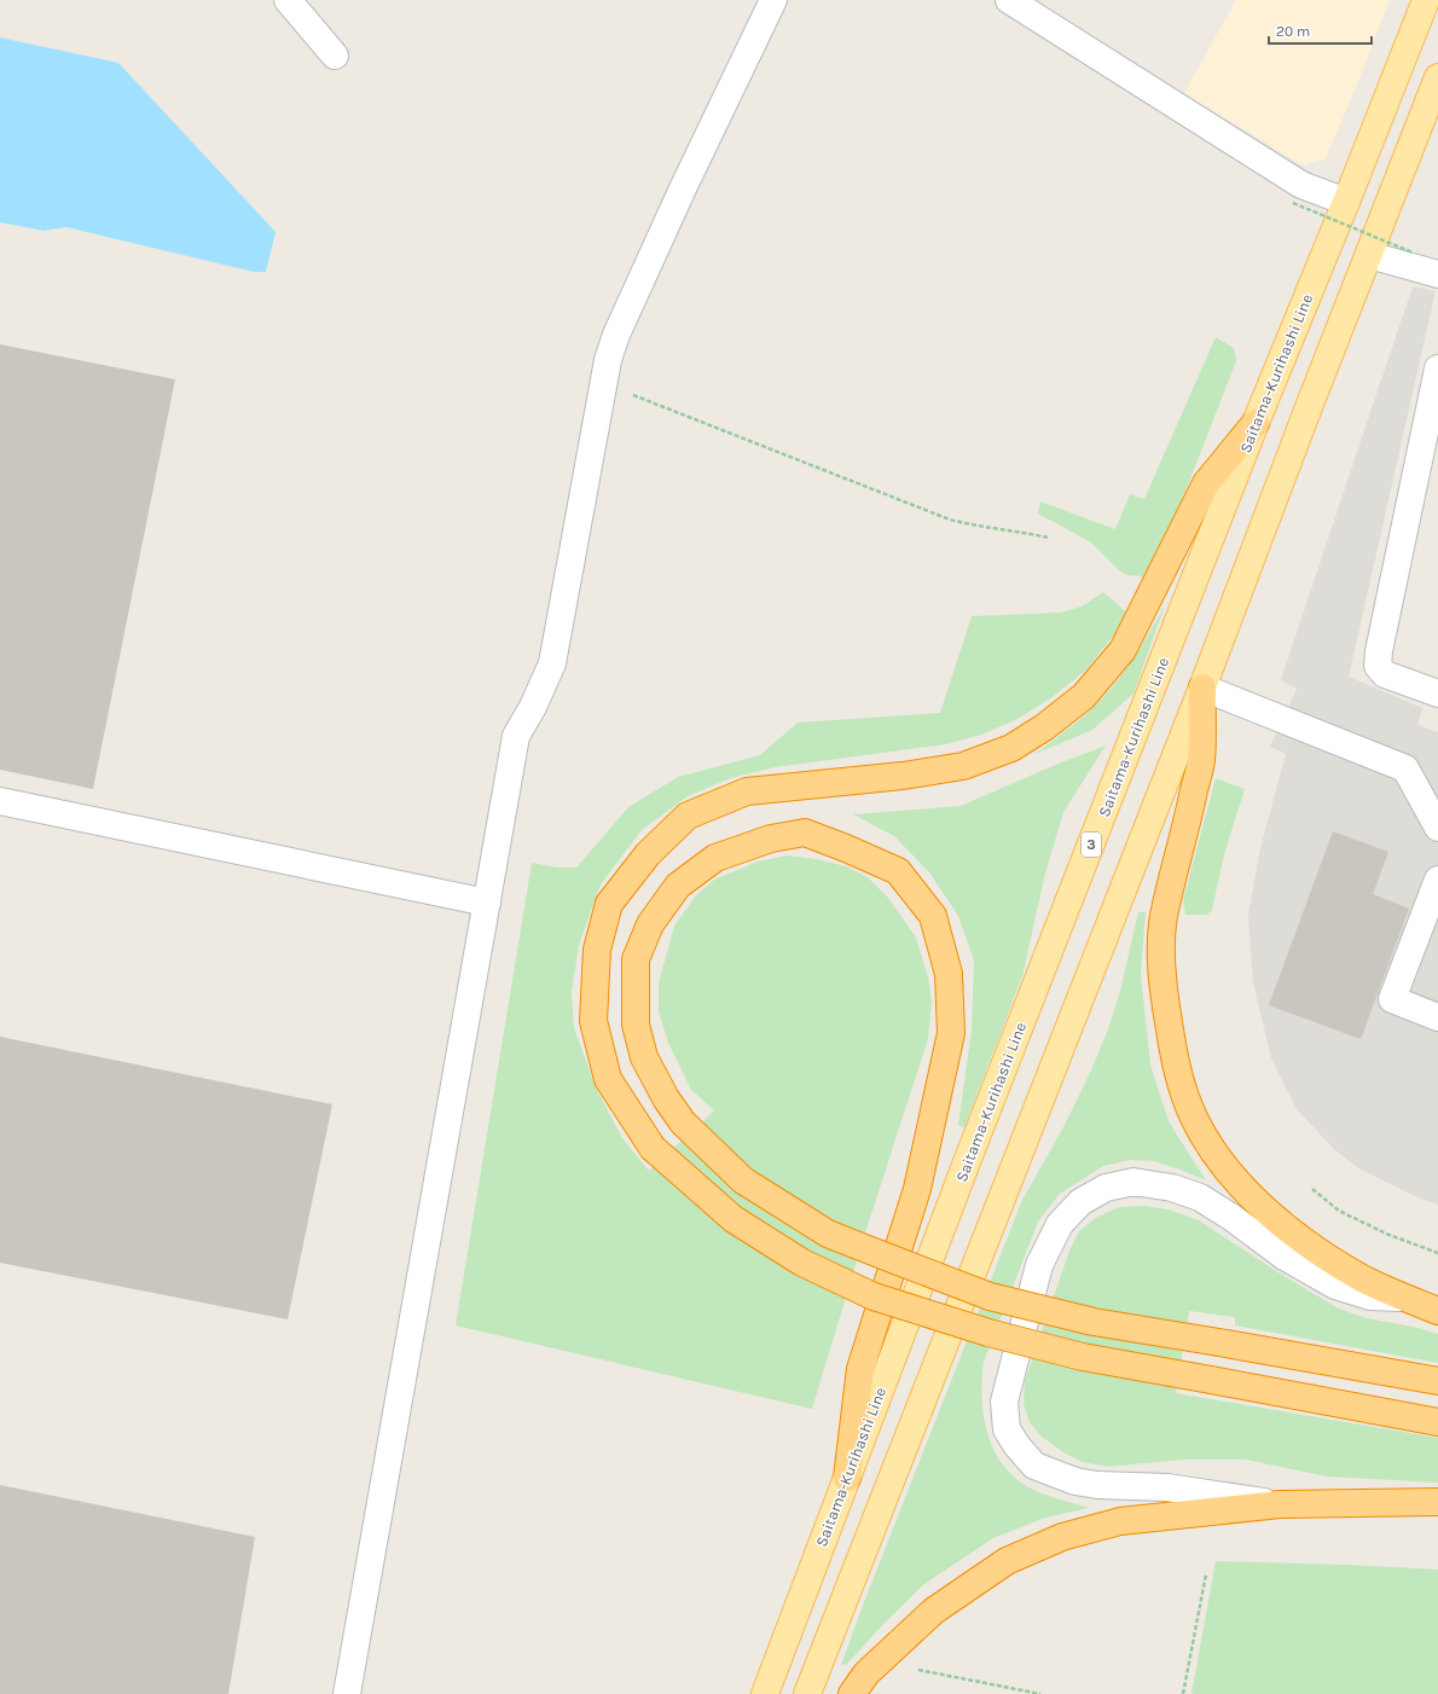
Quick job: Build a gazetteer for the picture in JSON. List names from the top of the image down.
{
  "streets": {
    "main road": ["Saitama-Kurihashi Line", "3"]
  },
  "scale_bar": "20 m"
}
